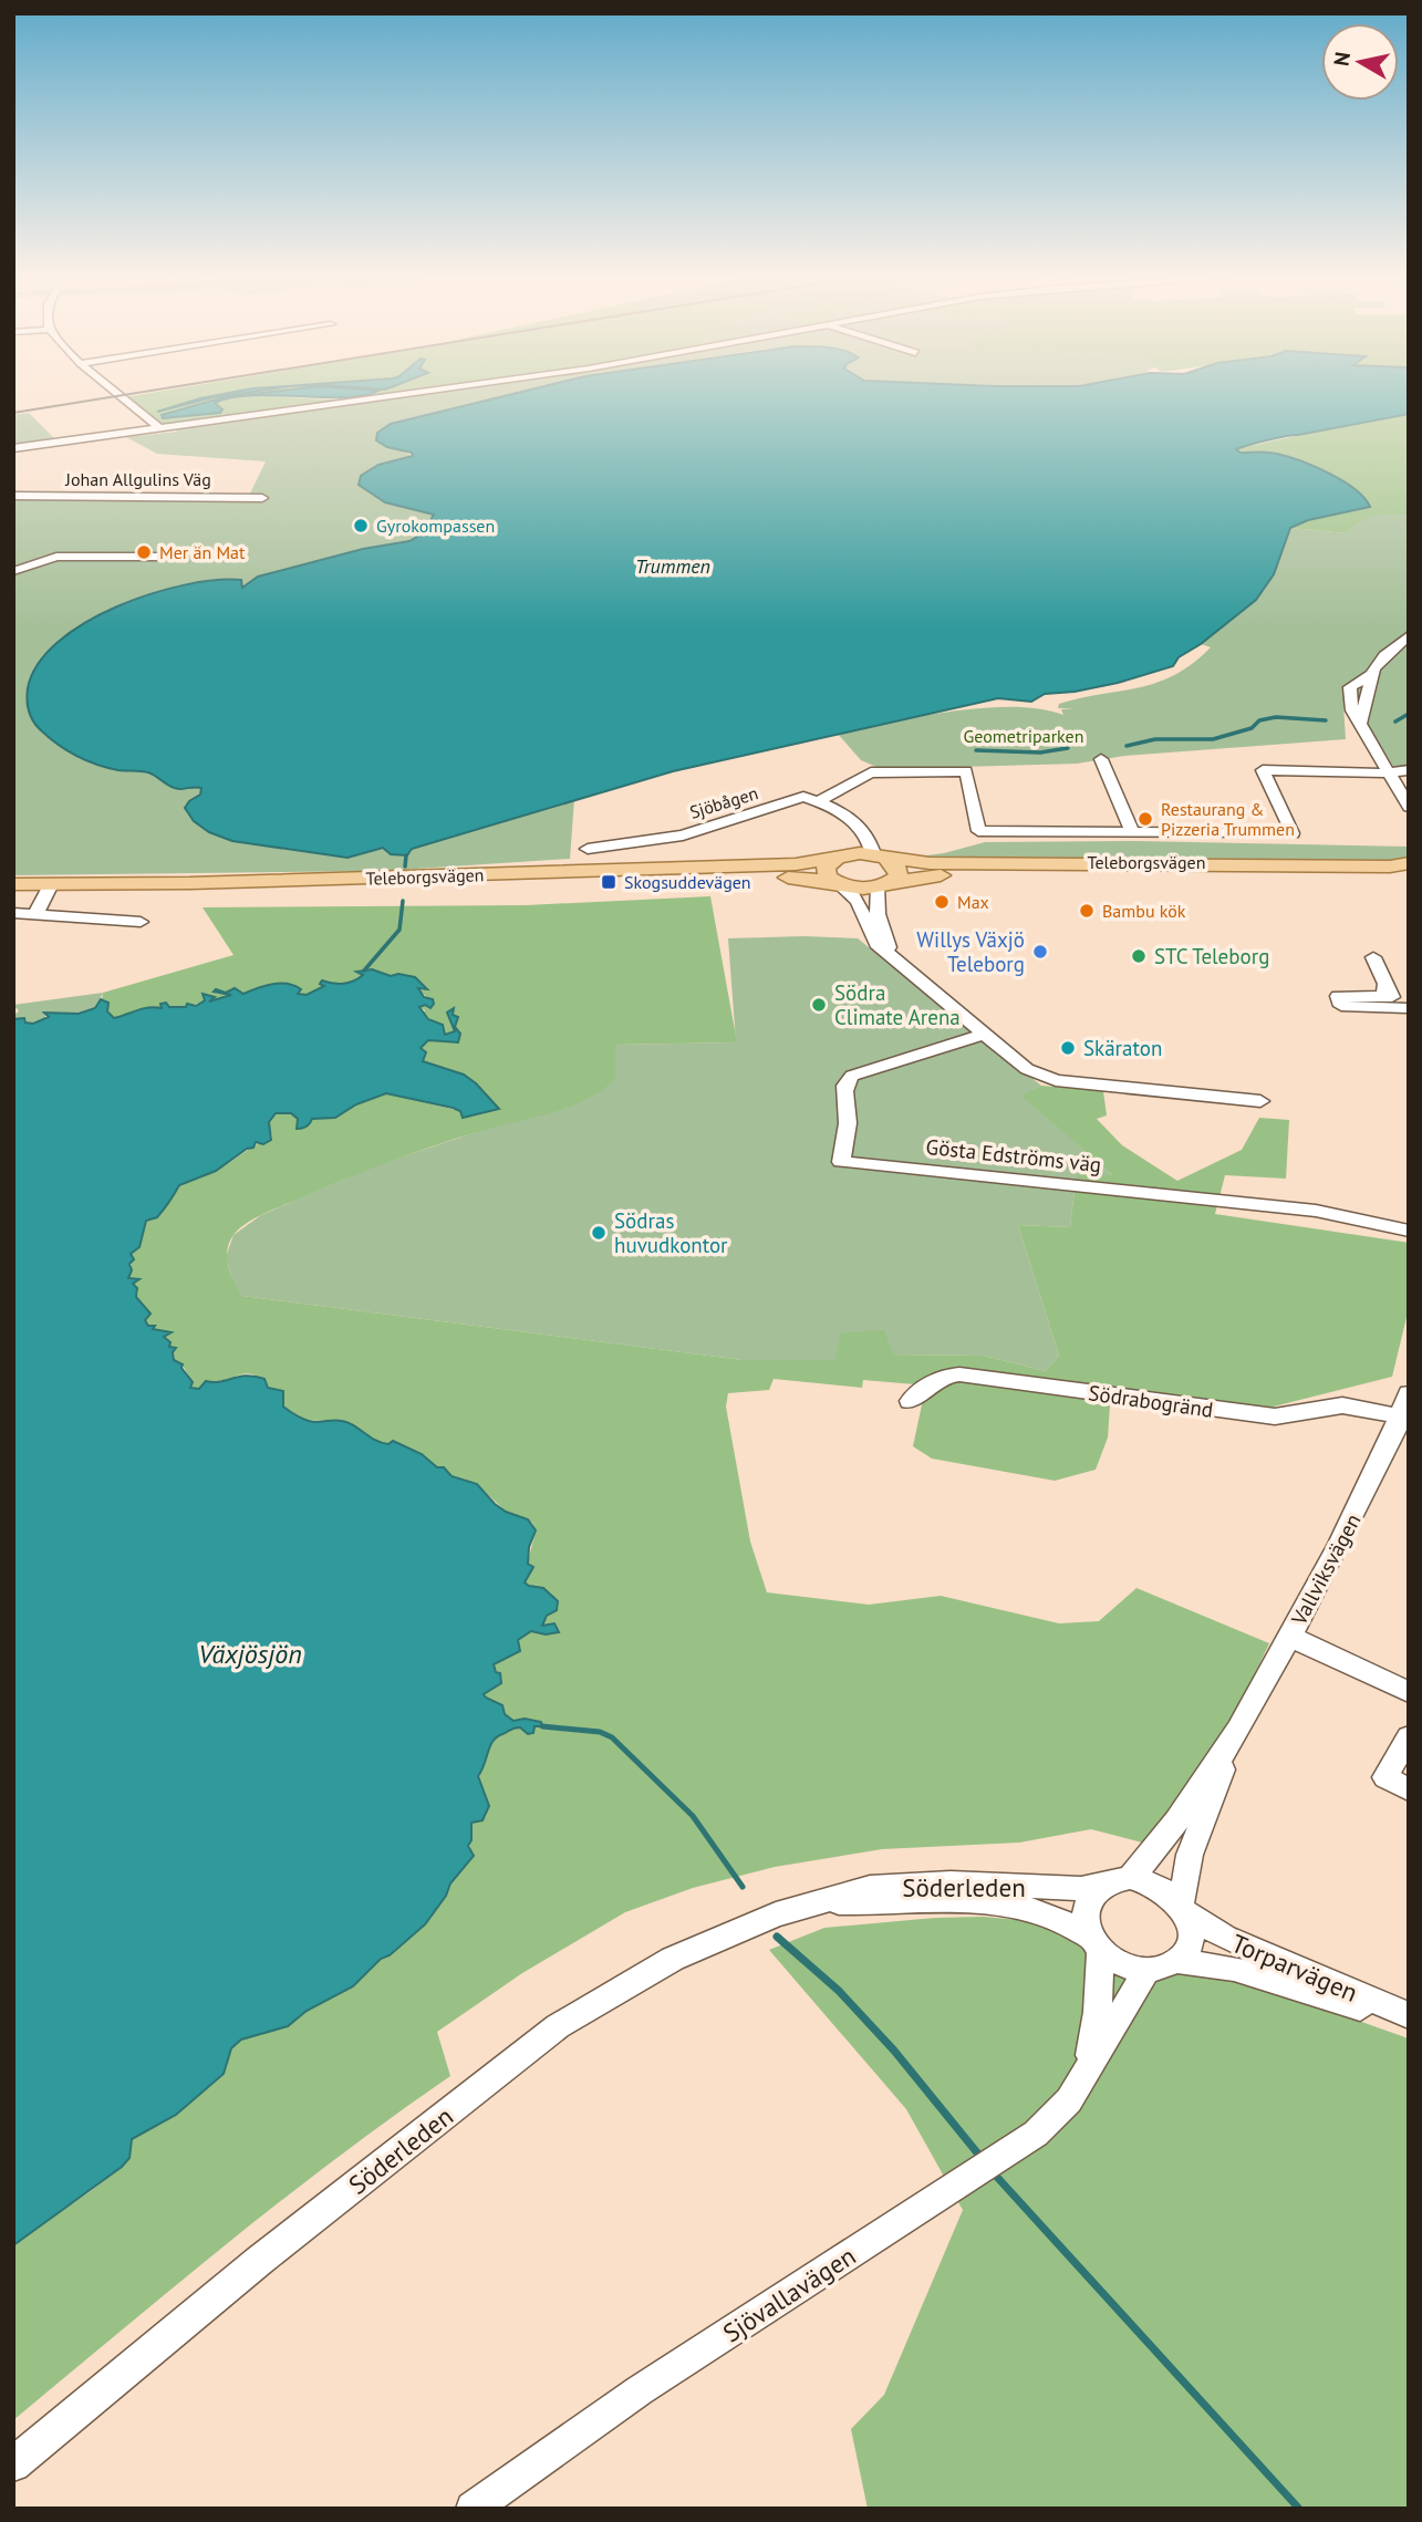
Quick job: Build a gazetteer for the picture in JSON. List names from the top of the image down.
{
  "streets": {
    "main road": ["Teleborgsvägen"],
    "street": [
      "Johan Allgulins Väg",
      "Sjöbågen",
      "Gösta Edströms väg",
      "Södrabogränd",
      "Vallviksvägen",
      "Söderleden",
      "Torparvägen",
      "Sjövallavägen"
    ]
  },
  "crossings": [
    ["Södrabogränd", "Vallviksvägen"],
    ["Vallviksvägen", "Söderleden"],
    ["Vallviksvägen", "Torparvägen"],
    ["Vallviksvägen", "Sjövallavägen"],
    ["Söderleden", "Torparvägen"],
    ["Söderleden", "Sjövallavägen"],
    ["Torparvägen", "Sjövallavägen"]
  ],
  "water": ["Trummen", "Växjösjön"],
  "parks": ["Geometriparken"],
  "places": {
    "other": [
      "Gyrokompassen",
      "Mer än Mat",
      "Restaurang & Pizzeria Trummen",
      "Max",
      "Bambu kök",
      "Willys Växjö Teleborg",
      "STC Teleborg",
      "Södra Climate Arena",
      "Skäraton",
      "Södras huvudkontor"
    ],
    "transit": ["Skogsuddevägen"]
  },
  "north": "left"
}
